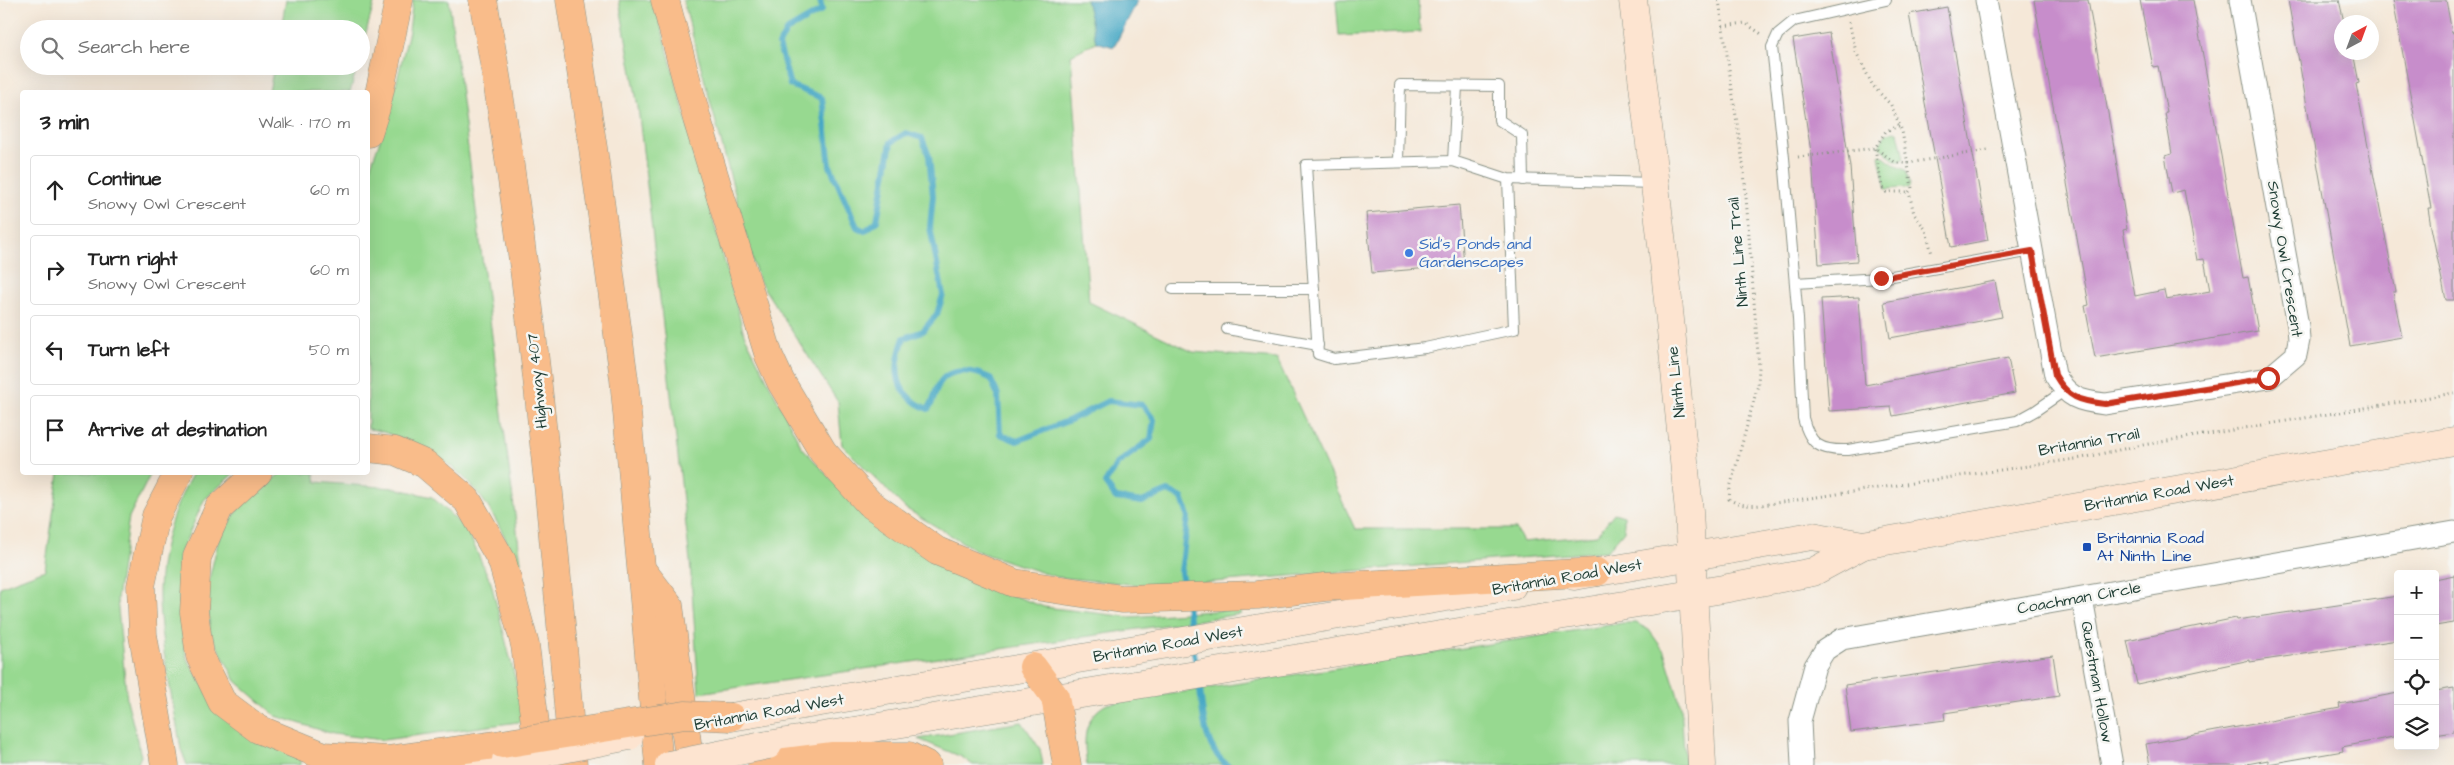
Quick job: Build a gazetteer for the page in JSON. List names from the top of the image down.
{
  "streets": {
    "highway": ["Highway 407"],
    "main road": ["Ninth Line", "Britannia Road West"],
    "street": ["Snowy Owl Crescent", "Coachman Circle", "Questman Hollow"],
    "path": ["Ninth Line Trail", "Britannia Trail"]
  },
  "crossings": [
    ["Ninth Line Trail", "Britannia Trail"],
    ["Ninth Line", "Britannia Road West"],
    ["Coachman Circle", "Questman Hollow"]
  ],
  "places": {
    "other": ["Sid's Ponds and Gardenscapes"],
    "transit": ["Britannia Road At Ninth Line"]
  },
  "north": "top right",
  "page": {
    "search": "Search here",
    "heading": ["3 min", "Walk · 170 m"],
    "list": [
      ["Continue", "Snowy Owl Crescent", "60 m"],
      ["Turn right", "Snowy Owl Crescent", "60 m"],
      ["Turn left", "50 m"],
      "Arrive at destination"
    ],
    "map_buttons": ["+", "−"]
  }
}
